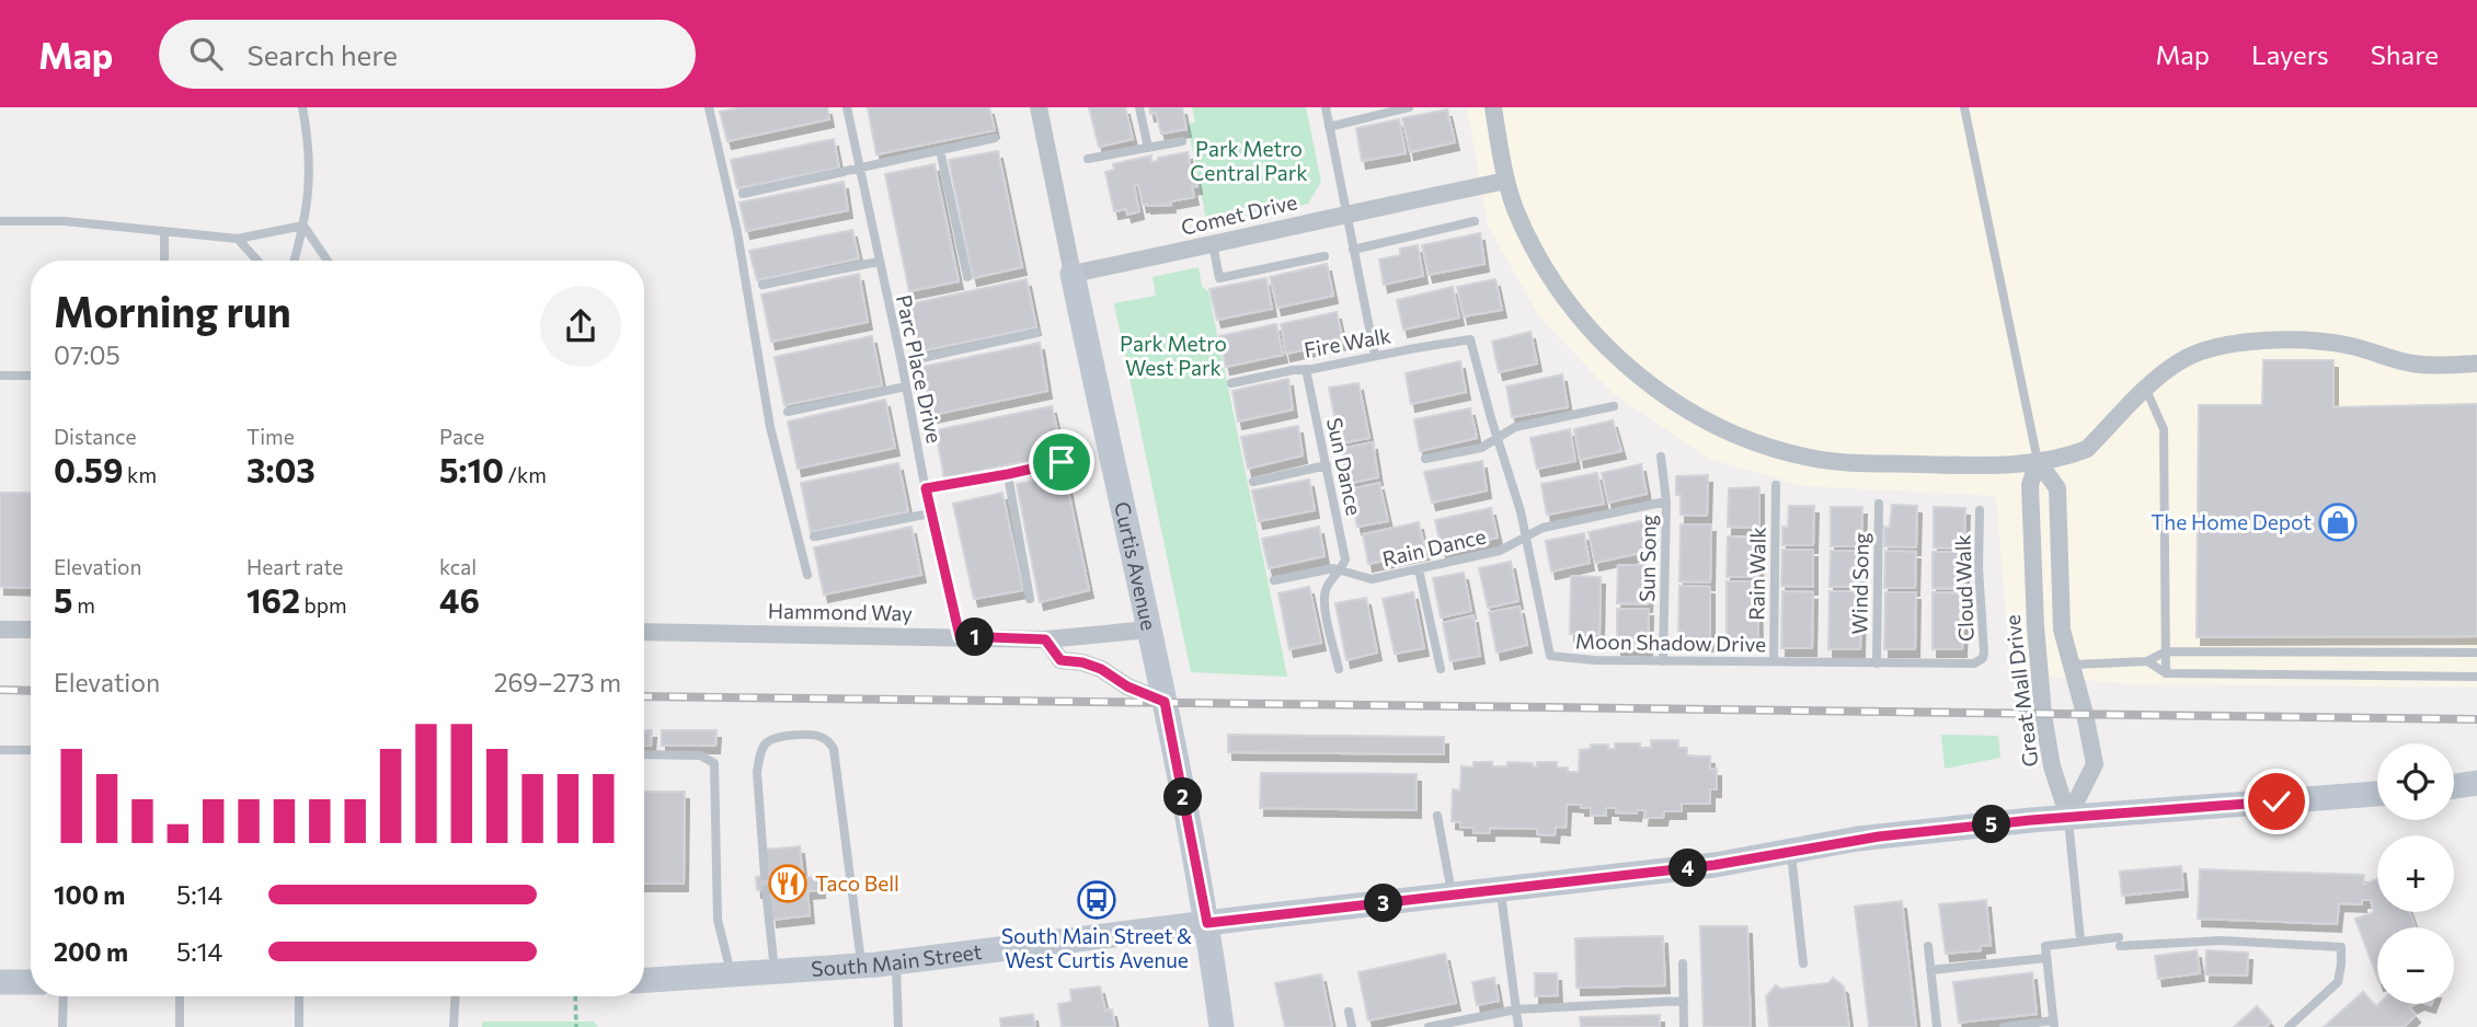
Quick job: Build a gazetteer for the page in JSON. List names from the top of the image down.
{
  "streets": {
    "main road": ["Curtis Avenue", "South Main Street"],
    "street": ["Comet Drive", "Hammond Way", "Great Mall Drive"],
    "lane": [
      "Fire Walk",
      "Parc Place Drive",
      "Sun Dance",
      "Rain Dance",
      "Sun Song",
      "Rain Walk",
      "Wind Song",
      "Cloud Walk",
      "Moon Shadow Drive"
    ]
  },
  "crossings": [
    ["Comet Drive", "Curtis Avenue"],
    ["Fire Walk", "Sun Dance"],
    ["Fire Walk", "Moon Shadow Drive"],
    ["Parc Place Drive", "Hammond Way"],
    ["Sun Dance", "Rain Dance"],
    ["Rain Dance", "Sun Song"],
    ["Rain Dance", "Moon Shadow Drive"],
    ["Sun Song", "Moon Shadow Drive"],
    ["Curtis Avenue", "Hammond Way"],
    ["Curtis Avenue", "South Main Street"],
    ["Rain Walk", "Moon Shadow Drive"],
    ["Wind Song", "Moon Shadow Drive"],
    ["Cloud Walk", "Moon Shadow Drive"],
    ["Great Mall Drive", "South Main Street"]
  ],
  "parks": ["Park Metro Central Park", "Park Metro West Park"],
  "places": {
    "shop": ["The Home Depot"],
    "restaurant": ["Taco Bell"],
    "bus stop": ["South Main Street & West Curtis Avenue"]
  },
  "page": {
    "header": "Map",
    "search": "Search here",
    "nav": ["Map", "Layers", "Share"],
    "heading": ["Morning run", "07:05"],
    "stats": [
      ["Distance", "0.59 km"],
      ["Time", "3:03"],
      ["Pace", "5:10 /km"],
      ["Elevation", "5 m"],
      ["Heart rate", "162 bpm"],
      ["kcal", "46"]
    ],
    "pins": [
      "1",
      "2",
      "5",
      "4",
      "3"
    ],
    "chart": ["Elevation", "269–273 m"],
    "map_buttons": ["+", "−"],
    "list": [
      {
        "name": "100 m",
        "note": "5:14"
      },
      {
        "name": "200 m",
        "note": "5:14"
      }
    ]
  }
}
